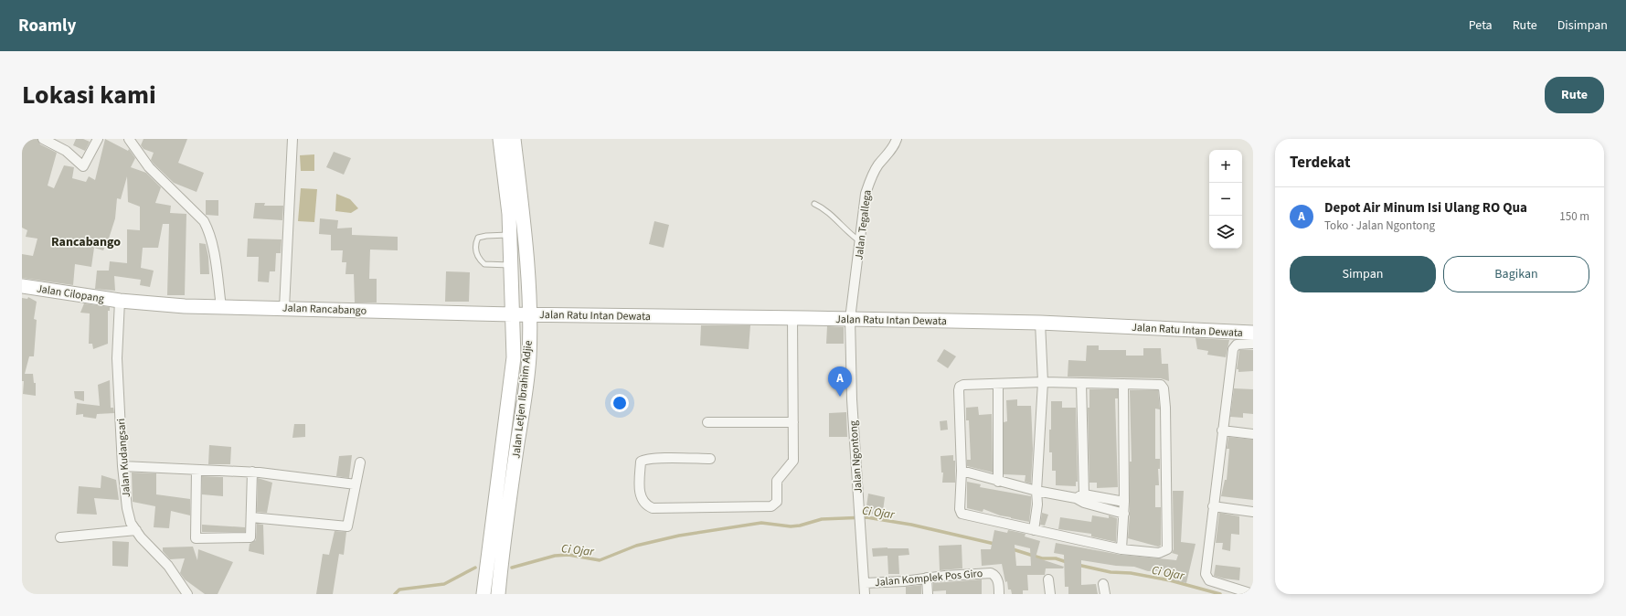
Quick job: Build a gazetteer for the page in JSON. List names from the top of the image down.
{
  "streets": {
    "street": [
      "Jalan Tegallega",
      "Jalan Cilopang",
      "Jalan Rancabango",
      "Jalan Ratu Intan Dewata",
      "Jalan Letjen Ibrahim Adjie",
      "Jalan Ngontong",
      "Jalan Kudangsari",
      "Jalan Komplek Pos Giro"
    ]
  },
  "crossings": [
    ["Jalan Tegallega", "Jalan Ratu Intan Dewata"],
    ["Jalan Tegallega", "Jalan Ngontong"],
    ["Jalan Cilopang", "Jalan Rancabango"],
    ["Jalan Cilopang", "Jalan Kudangsari"],
    ["Jalan Rancabango", "Jalan Ratu Intan Dewata"],
    ["Jalan Rancabango", "Jalan Letjen Ibrahim Adjie"],
    ["Jalan Rancabango", "Jalan Kudangsari"],
    ["Jalan Ratu Intan Dewata", "Jalan Letjen Ibrahim Adjie"],
    ["Jalan Ratu Intan Dewata", "Jalan Ngontong"],
    ["Jalan Ngontong", "Jalan Komplek Pos Giro"]
  ],
  "districts": ["Rancabango"],
  "water": ["Ci Ojar"],
  "page": {
    "header": "Roamly",
    "nav": ["Peta", "Rute", "Disimpan"],
    "title": "Lokasi kami",
    "buttons": [
      "Rute",
      ["Simpan", "Bagikan"]
    ],
    "heading": "Terdekat",
    "map_buttons": ["+", "−"],
    "list": [
      {
        "mark": "A",
        "name": "Depot Air Minum Isi Ulang RO Qua",
        "note": "Toko · Jalan Ngontong",
        "value": "150 m"
      }
    ],
    "pins": "A"
  }
}
